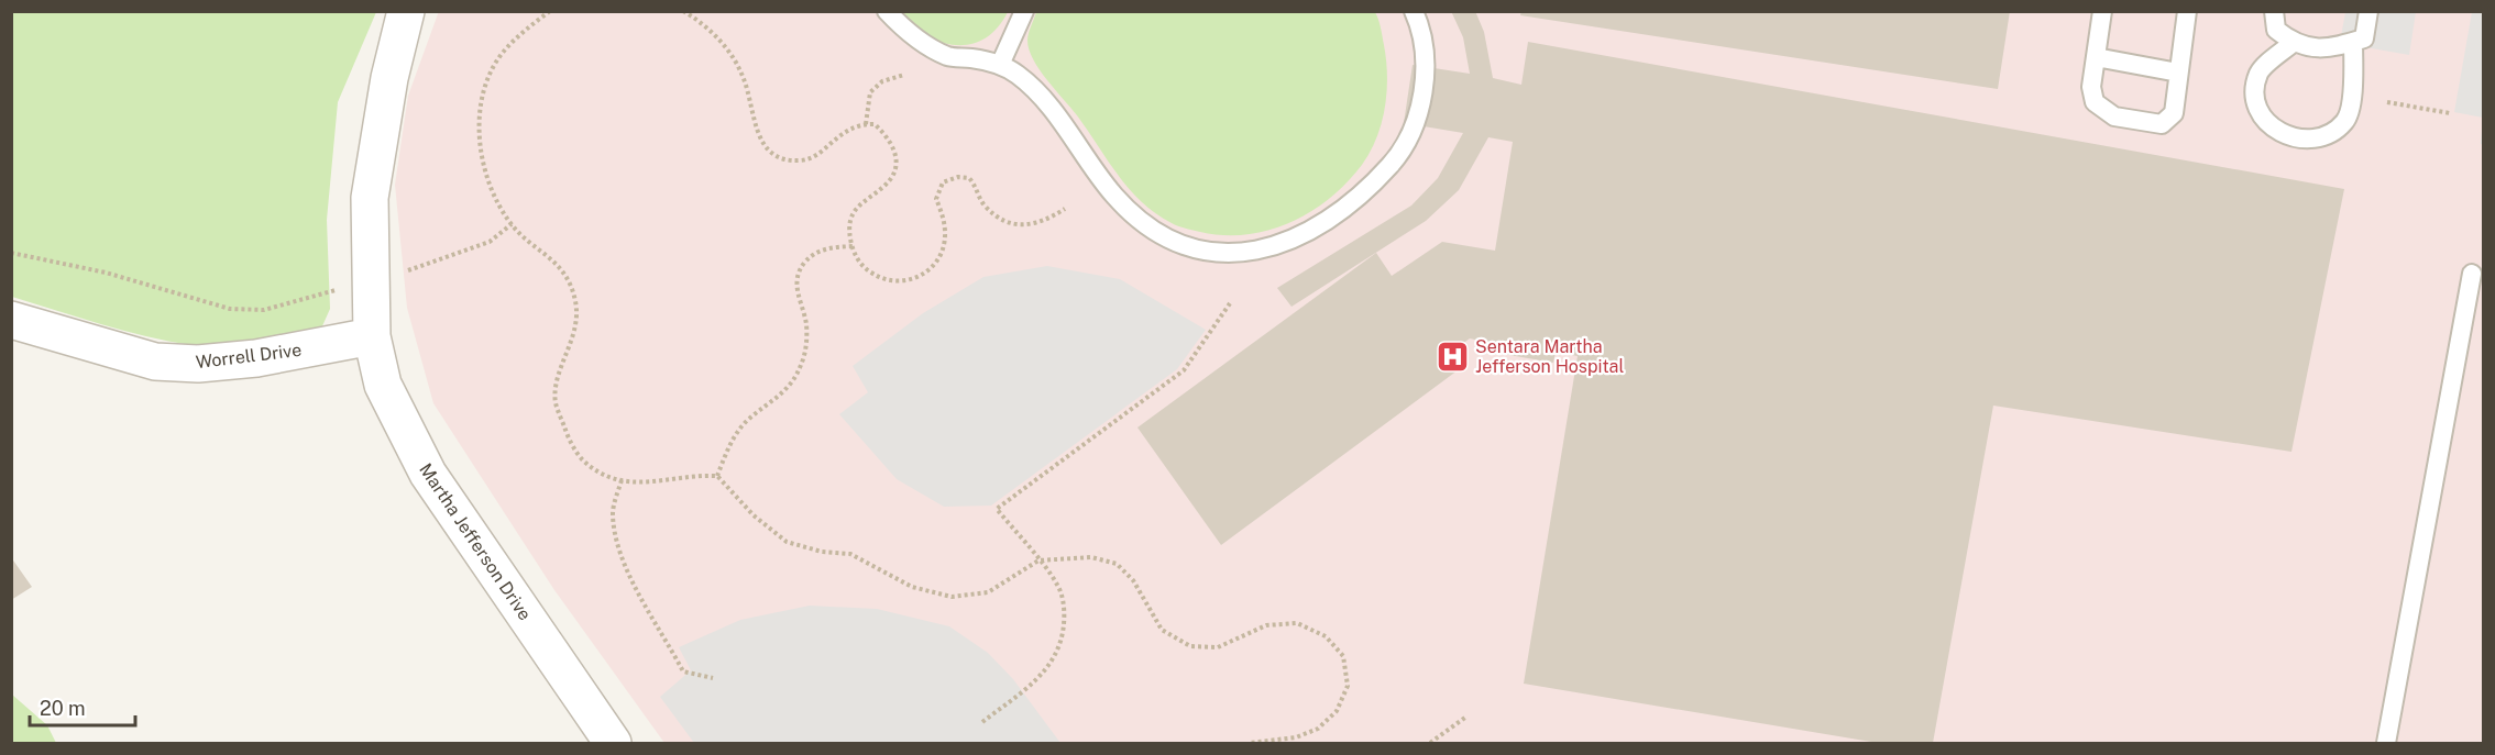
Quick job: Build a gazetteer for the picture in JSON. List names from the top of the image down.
{
  "streets": {
    "street": ["Worrell Drive", "Martha Jefferson Drive"]
  },
  "crossings": [
    ["Worrell Drive", "Martha Jefferson Drive"]
  ],
  "places": {
    "hospital": ["Sentara Martha Jefferson Hospital"]
  },
  "scale_bar": "20 m"
}
